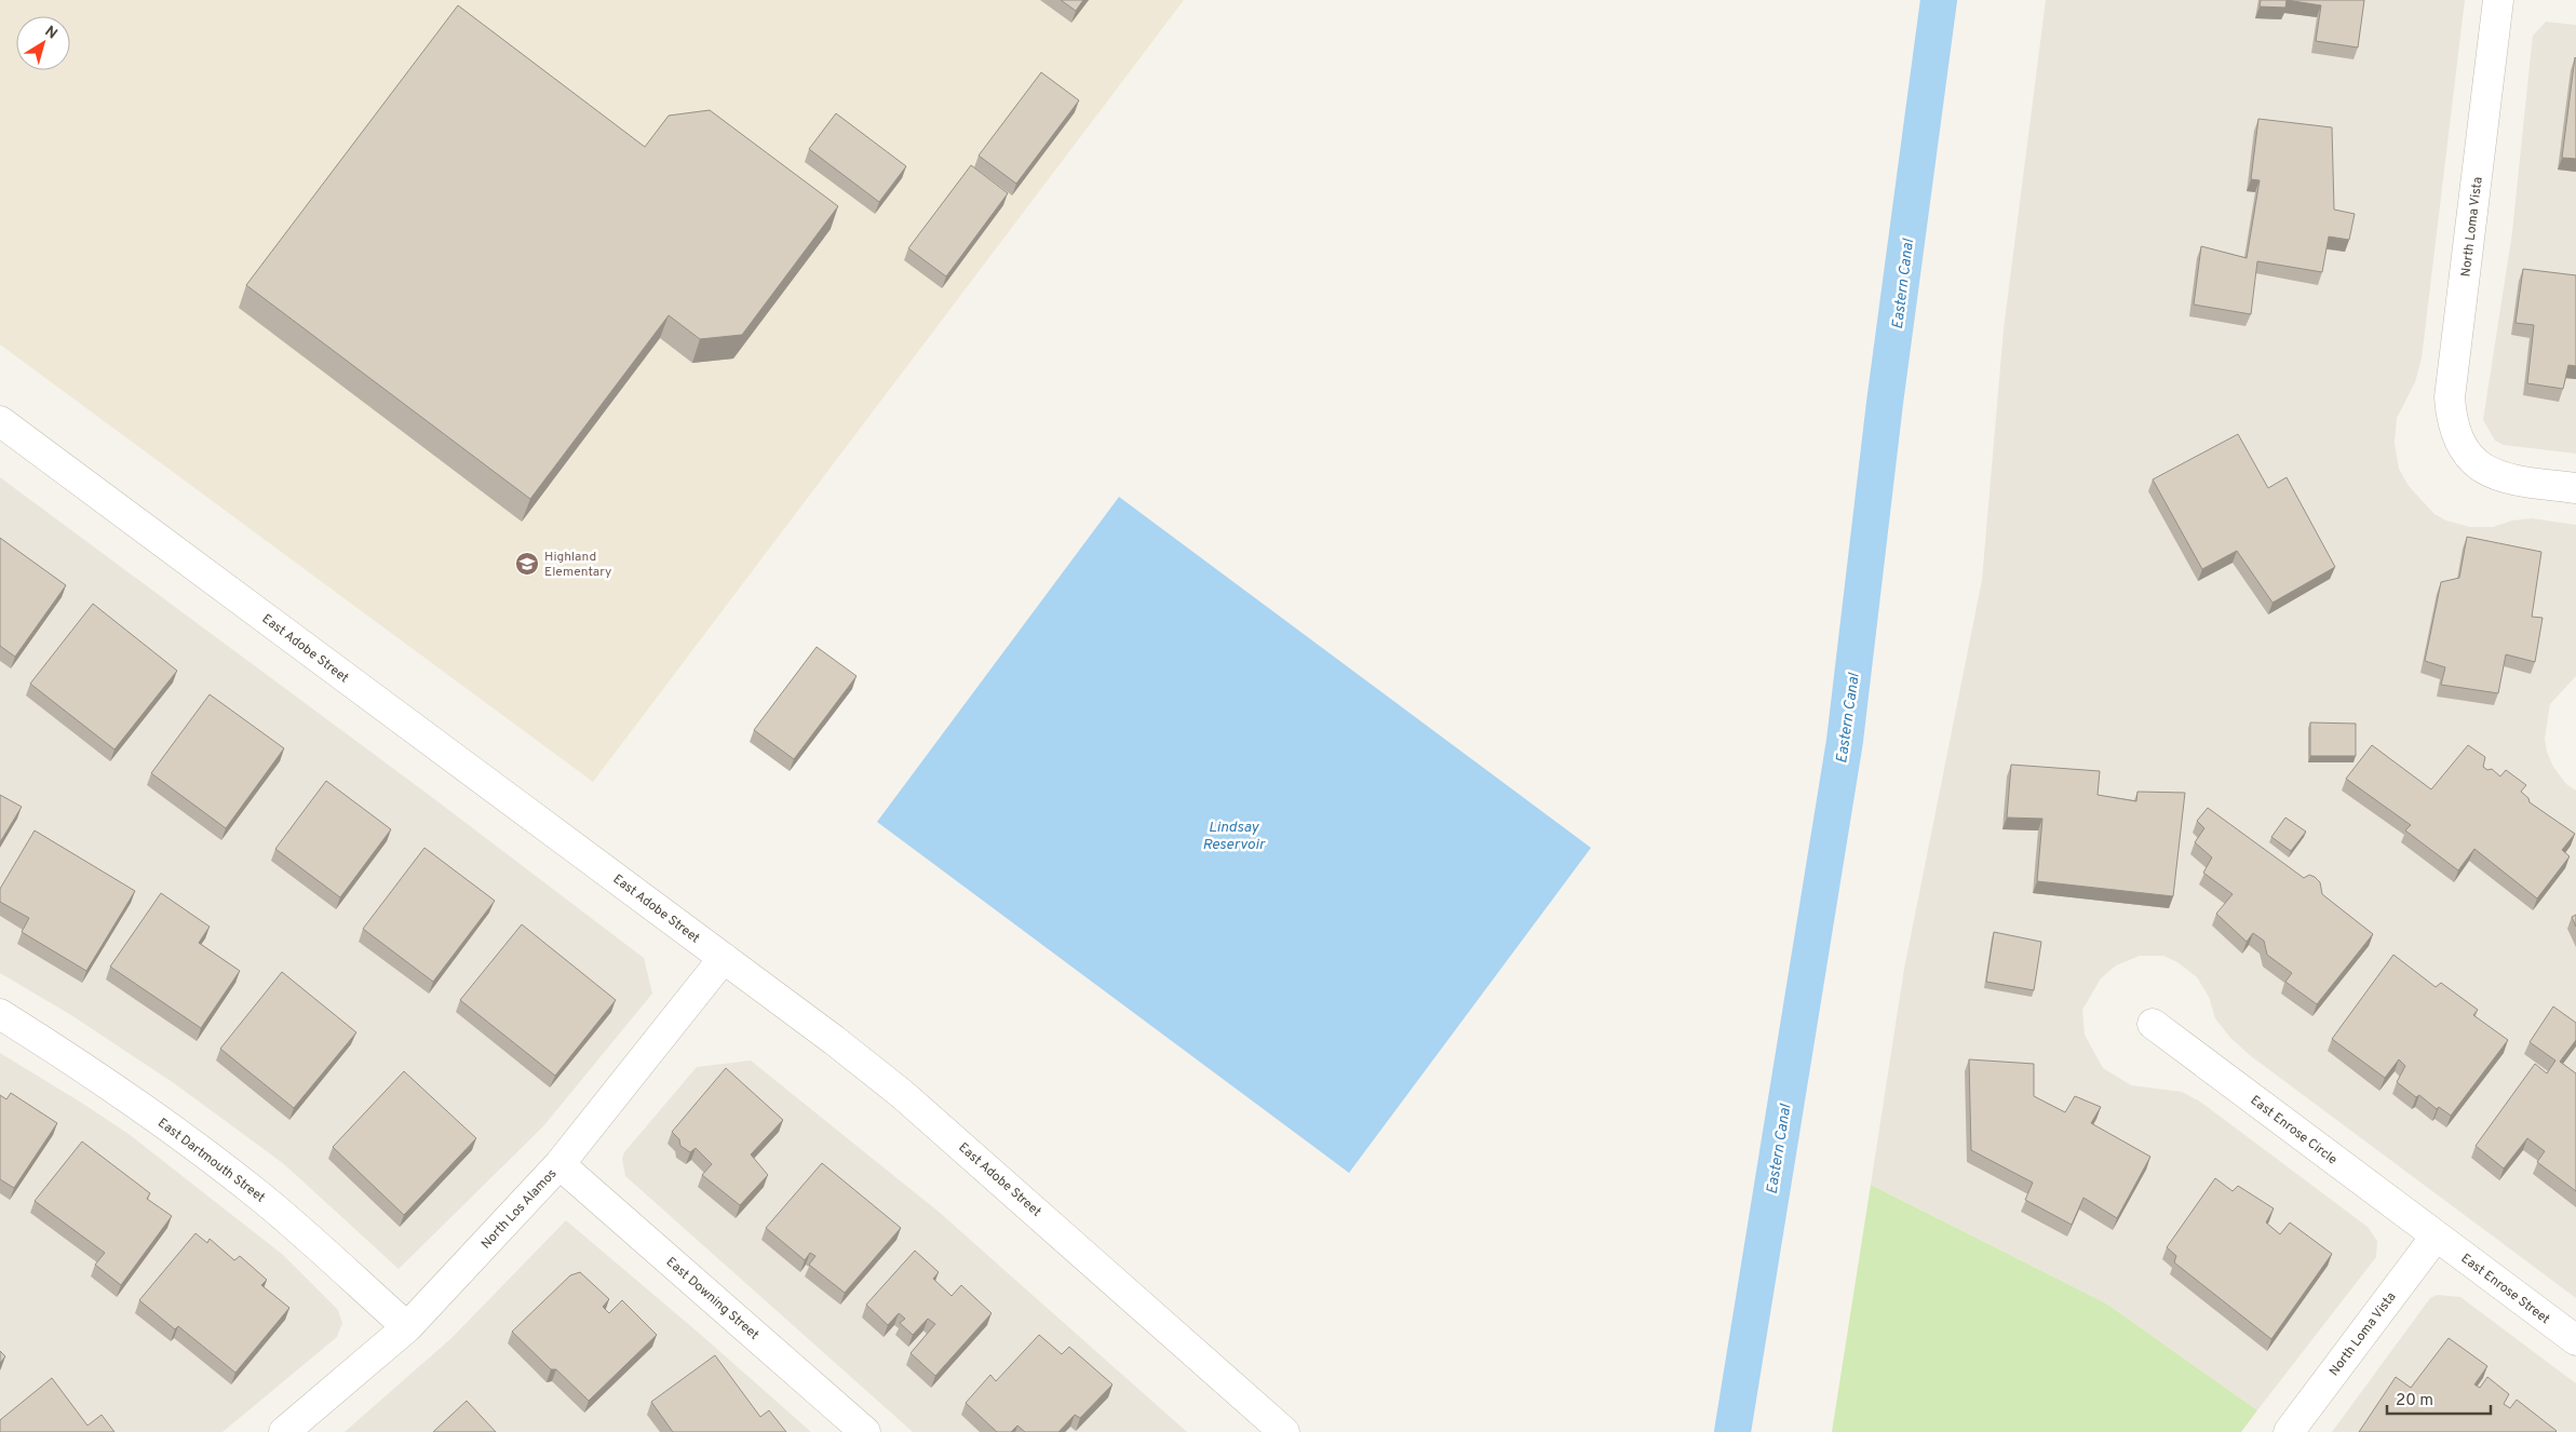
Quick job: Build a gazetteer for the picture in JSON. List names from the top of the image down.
{
  "streets": {
    "street": [
      "North Loma Vista",
      "East Adobe Street",
      "East Enrose Circle",
      "East Dartmouth Street",
      "North Los Alamos",
      "East Enrose Street",
      "East Downing Street"
    ]
  },
  "crossings": [
    ["North Loma Vista", "East Enrose Circle"],
    ["North Loma Vista", "East Enrose Street"],
    ["East Adobe Street", "North Los Alamos"],
    ["East Enrose Circle", "East Enrose Street"],
    ["East Dartmouth Street", "North Los Alamos"],
    ["North Los Alamos", "East Downing Street"]
  ],
  "water": ["Eastern Canal", "Lindsay Reservoir"],
  "places": {
    "school or university": ["Highland Elementary"]
  },
  "scale_bar": "20 m",
  "north": "top right"
}
